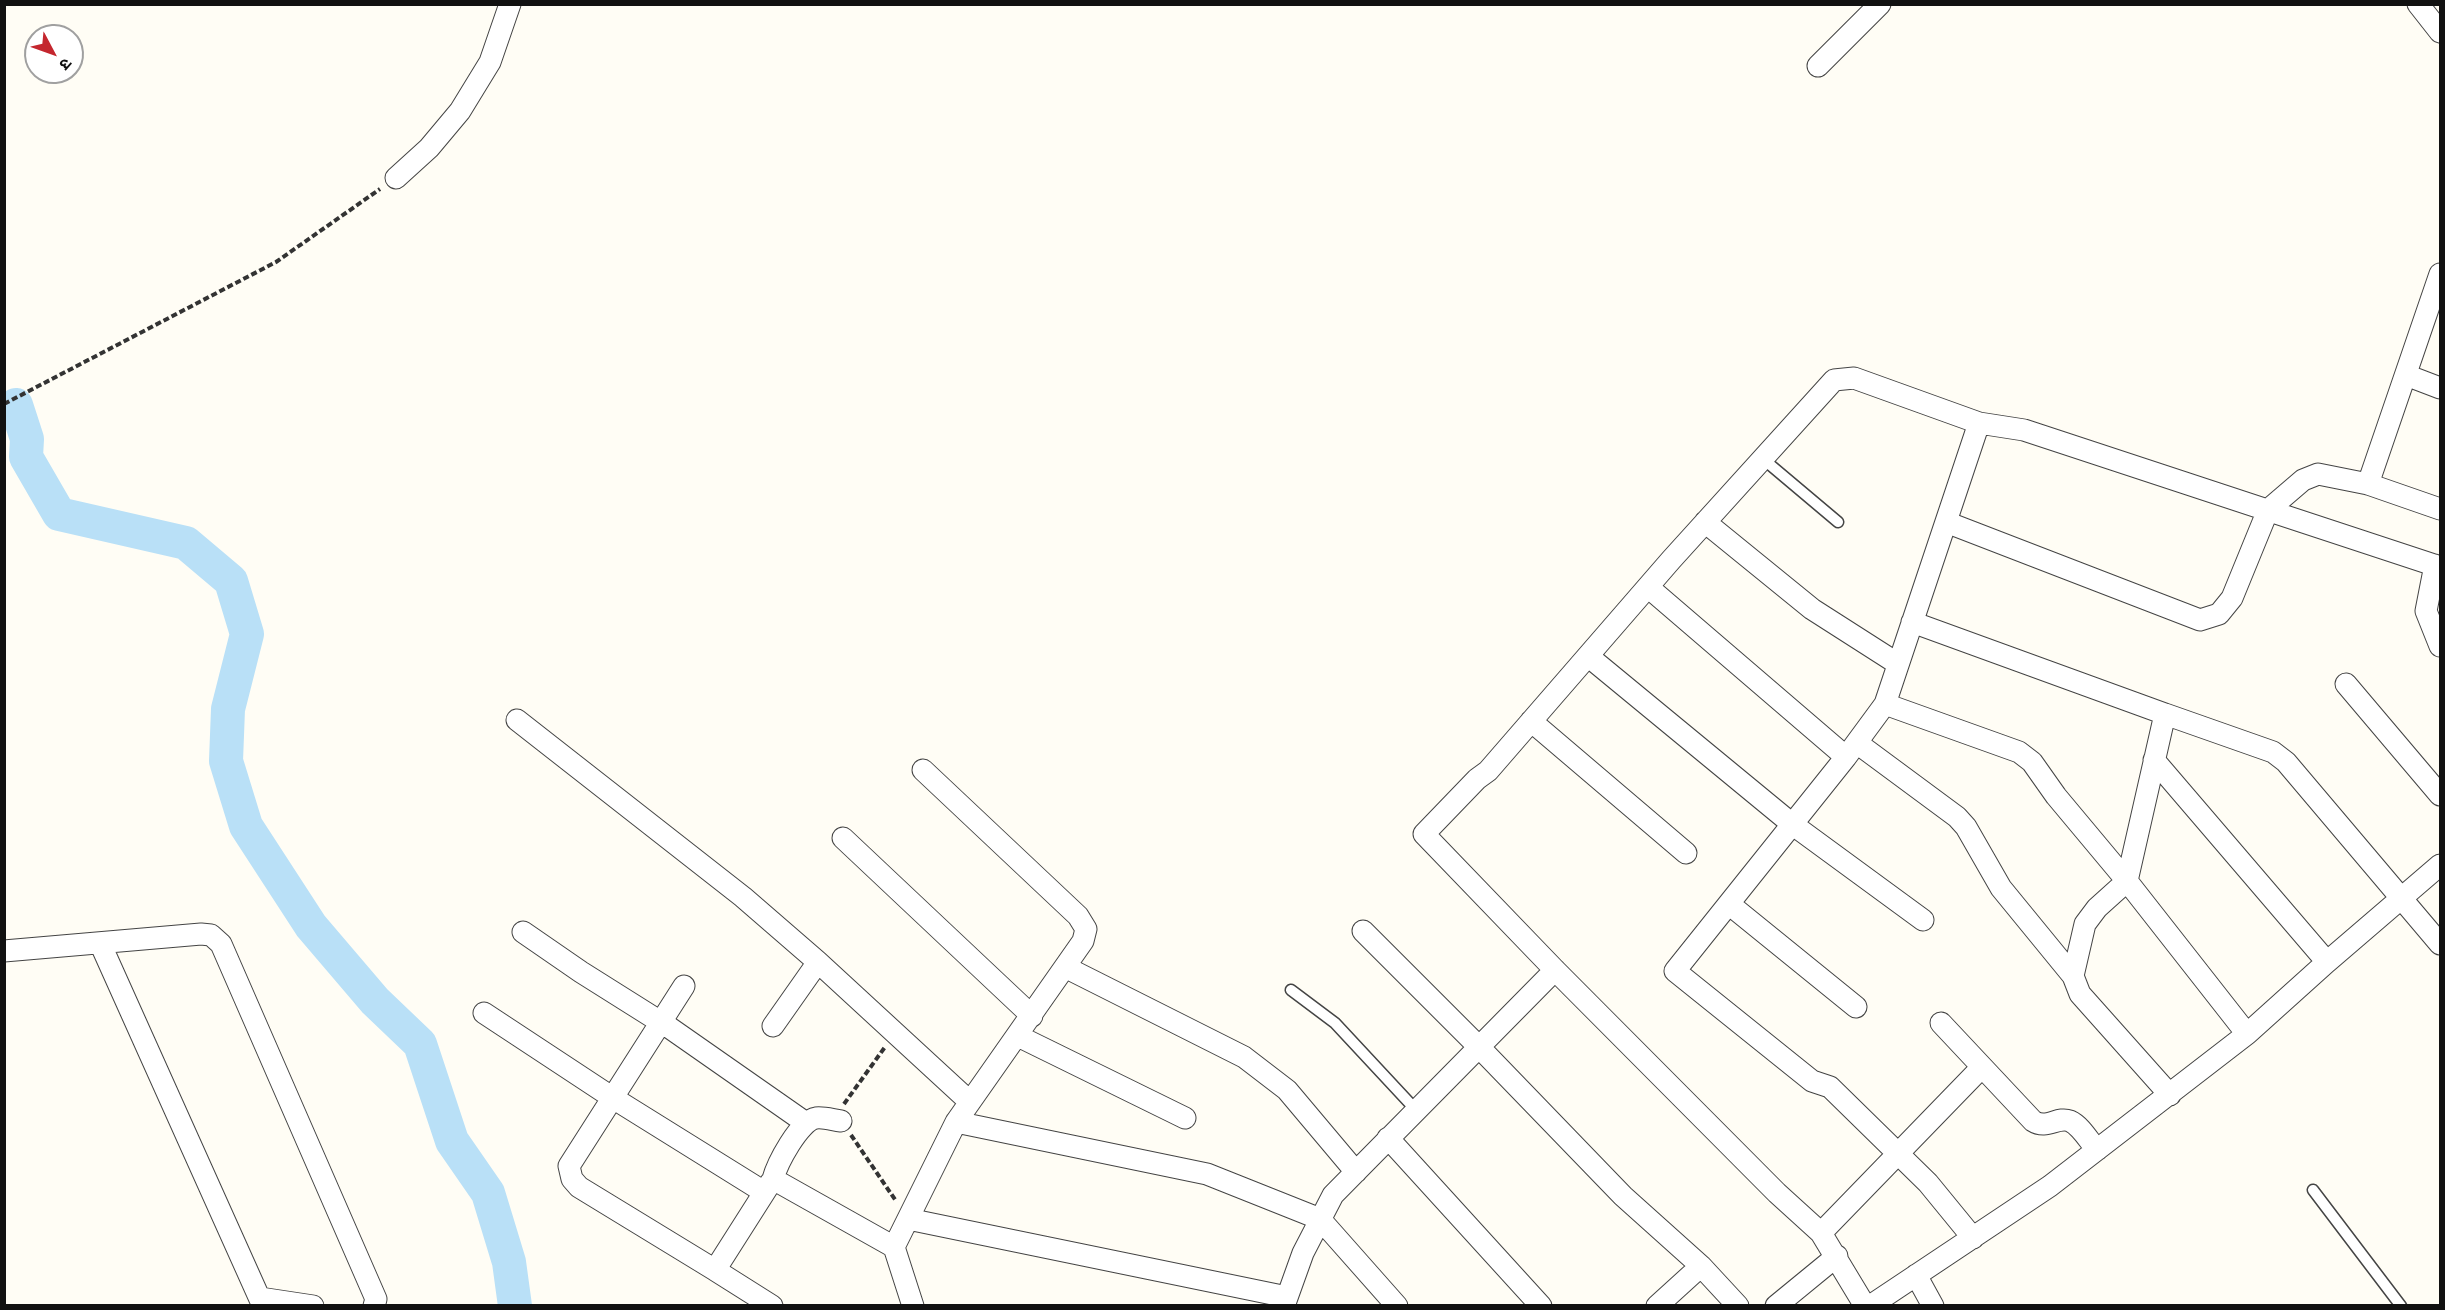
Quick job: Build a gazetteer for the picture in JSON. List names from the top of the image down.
{
  "north": "bottom right"
}
